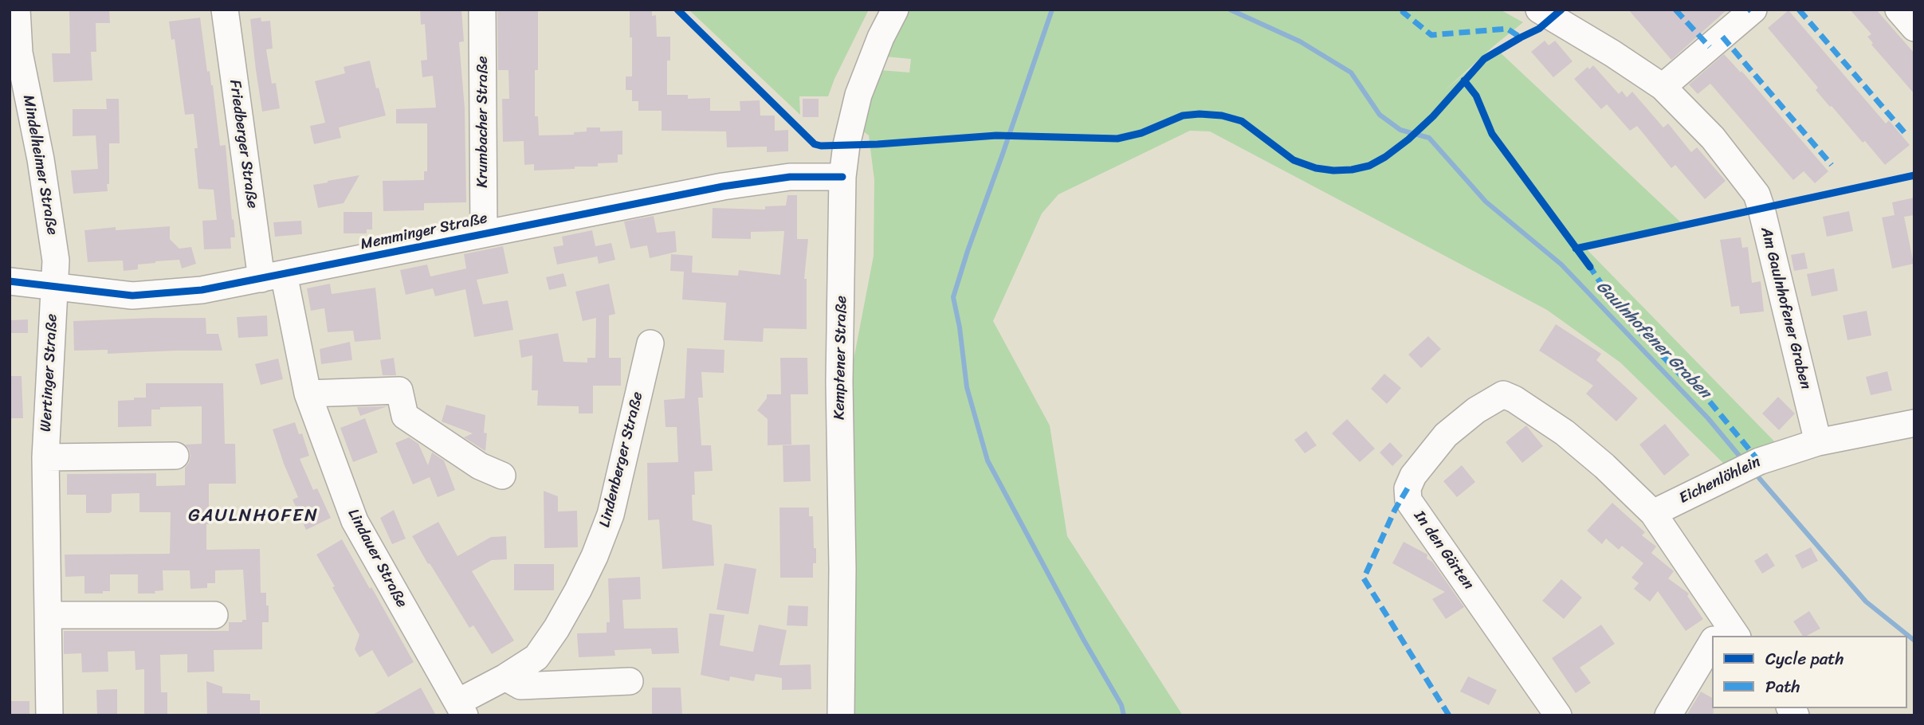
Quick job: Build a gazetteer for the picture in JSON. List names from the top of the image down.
{
  "streets": {
    "street": [
      "Krumbacher Straße",
      "Friedberger Straße",
      "Mindelheimer Straße",
      "Memminger Straße",
      "Am Gaulnhofener Graben",
      "Kemptener Straße",
      "Wertinger Straße",
      "Lindenberger Straße",
      "Eichenlöhlein",
      "In den Gärten",
      "Lindauer Straße"
    ]
  },
  "crossings": [
    ["Krumbacher Straße", "Memminger Straße"],
    ["Friedberger Straße", "Memminger Straße"],
    ["Friedberger Straße", "Lindauer Straße"],
    ["Mindelheimer Straße", "Memminger Straße"],
    ["Mindelheimer Straße", "Wertinger Straße"],
    ["Memminger Straße", "Kemptener Straße"],
    ["Memminger Straße", "Wertinger Straße"],
    ["Memminger Straße", "Lindauer Straße"],
    ["Am Gaulnhofener Graben", "Eichenlöhlein"],
    ["Lindenberger Straße", "Lindauer Straße"],
    ["Eichenlöhlein", "In den Gärten"]
  ],
  "districts": ["GAULNHOFEN"],
  "water": ["Gaulnhofener Graben"],
  "legend": ["Cycle path", "Path"]
}
